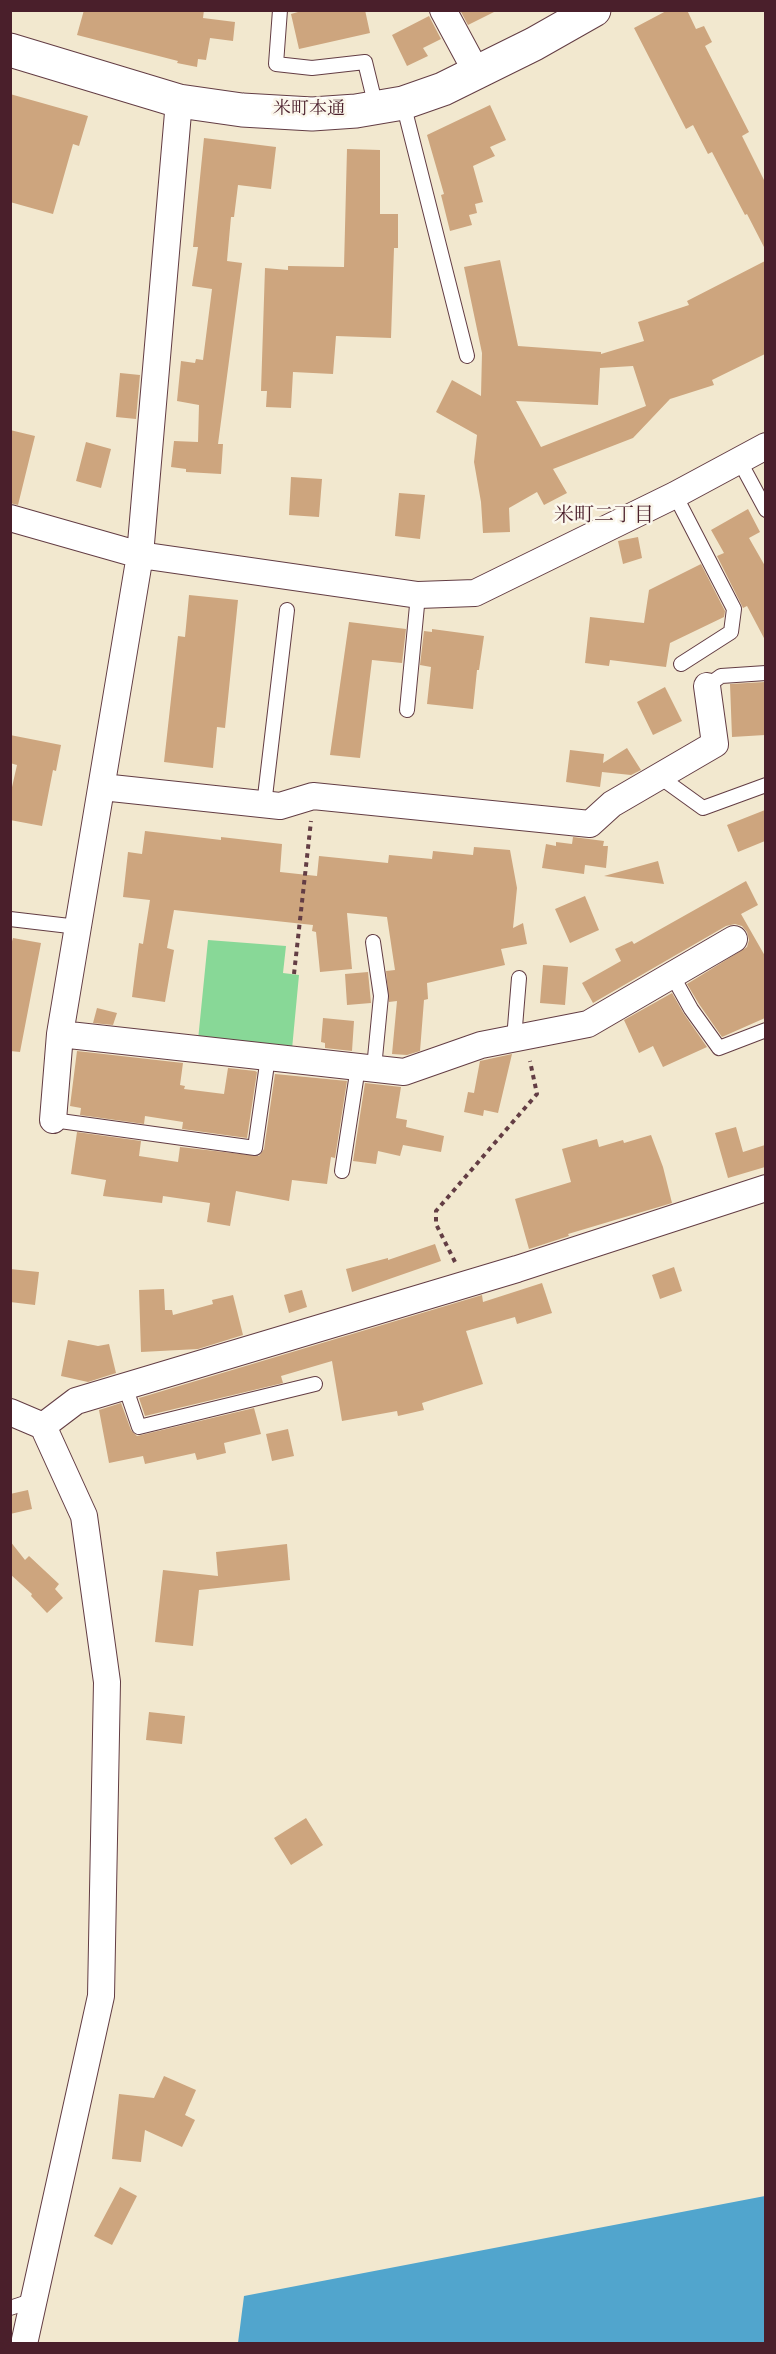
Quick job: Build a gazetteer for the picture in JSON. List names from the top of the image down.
{
  "streets": {
    "street": ["米町本通"]
  },
  "districts": ["米町二丁目"]
}
